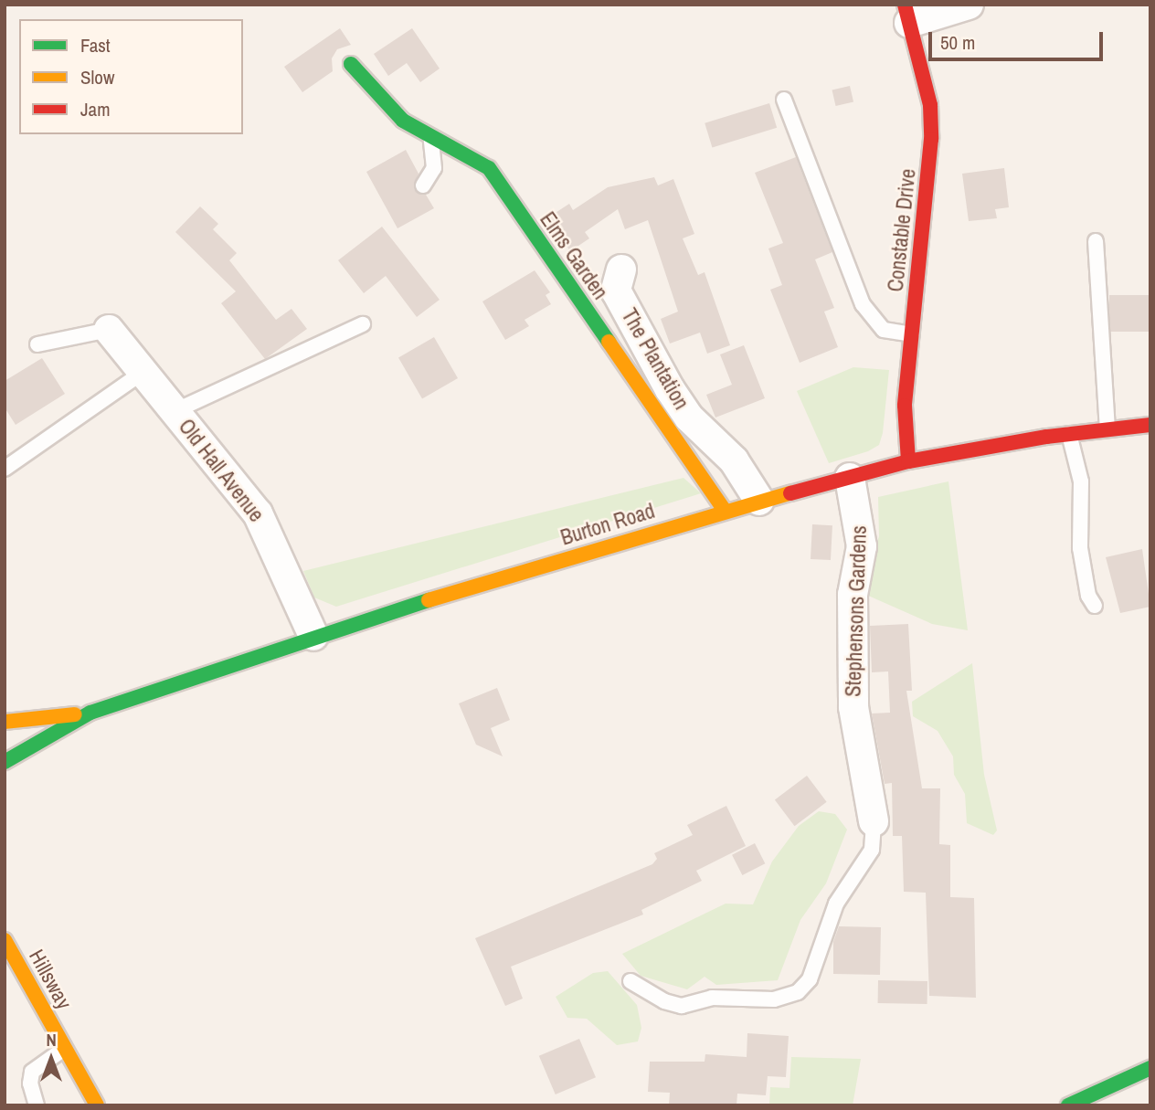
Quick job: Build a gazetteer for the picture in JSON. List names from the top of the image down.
{
  "streets": {
    "street": [
      "Constable Drive",
      "Elms Garden",
      "The Plantation",
      "Old Hall Avenue",
      "Burton Road",
      "Stephensons Gardens",
      "Hillsway"
    ]
  },
  "crossings": [
    ["Constable Drive", "Burton Road"],
    ["Elms Garden", "Burton Road"],
    ["The Plantation", "Burton Road"],
    ["Old Hall Avenue", "Burton Road"],
    ["Burton Road", "Stephensons Gardens"]
  ],
  "legend": ["Fast", "Slow", "Jam"],
  "scale_bar": "50 m",
  "north": "top"
}
